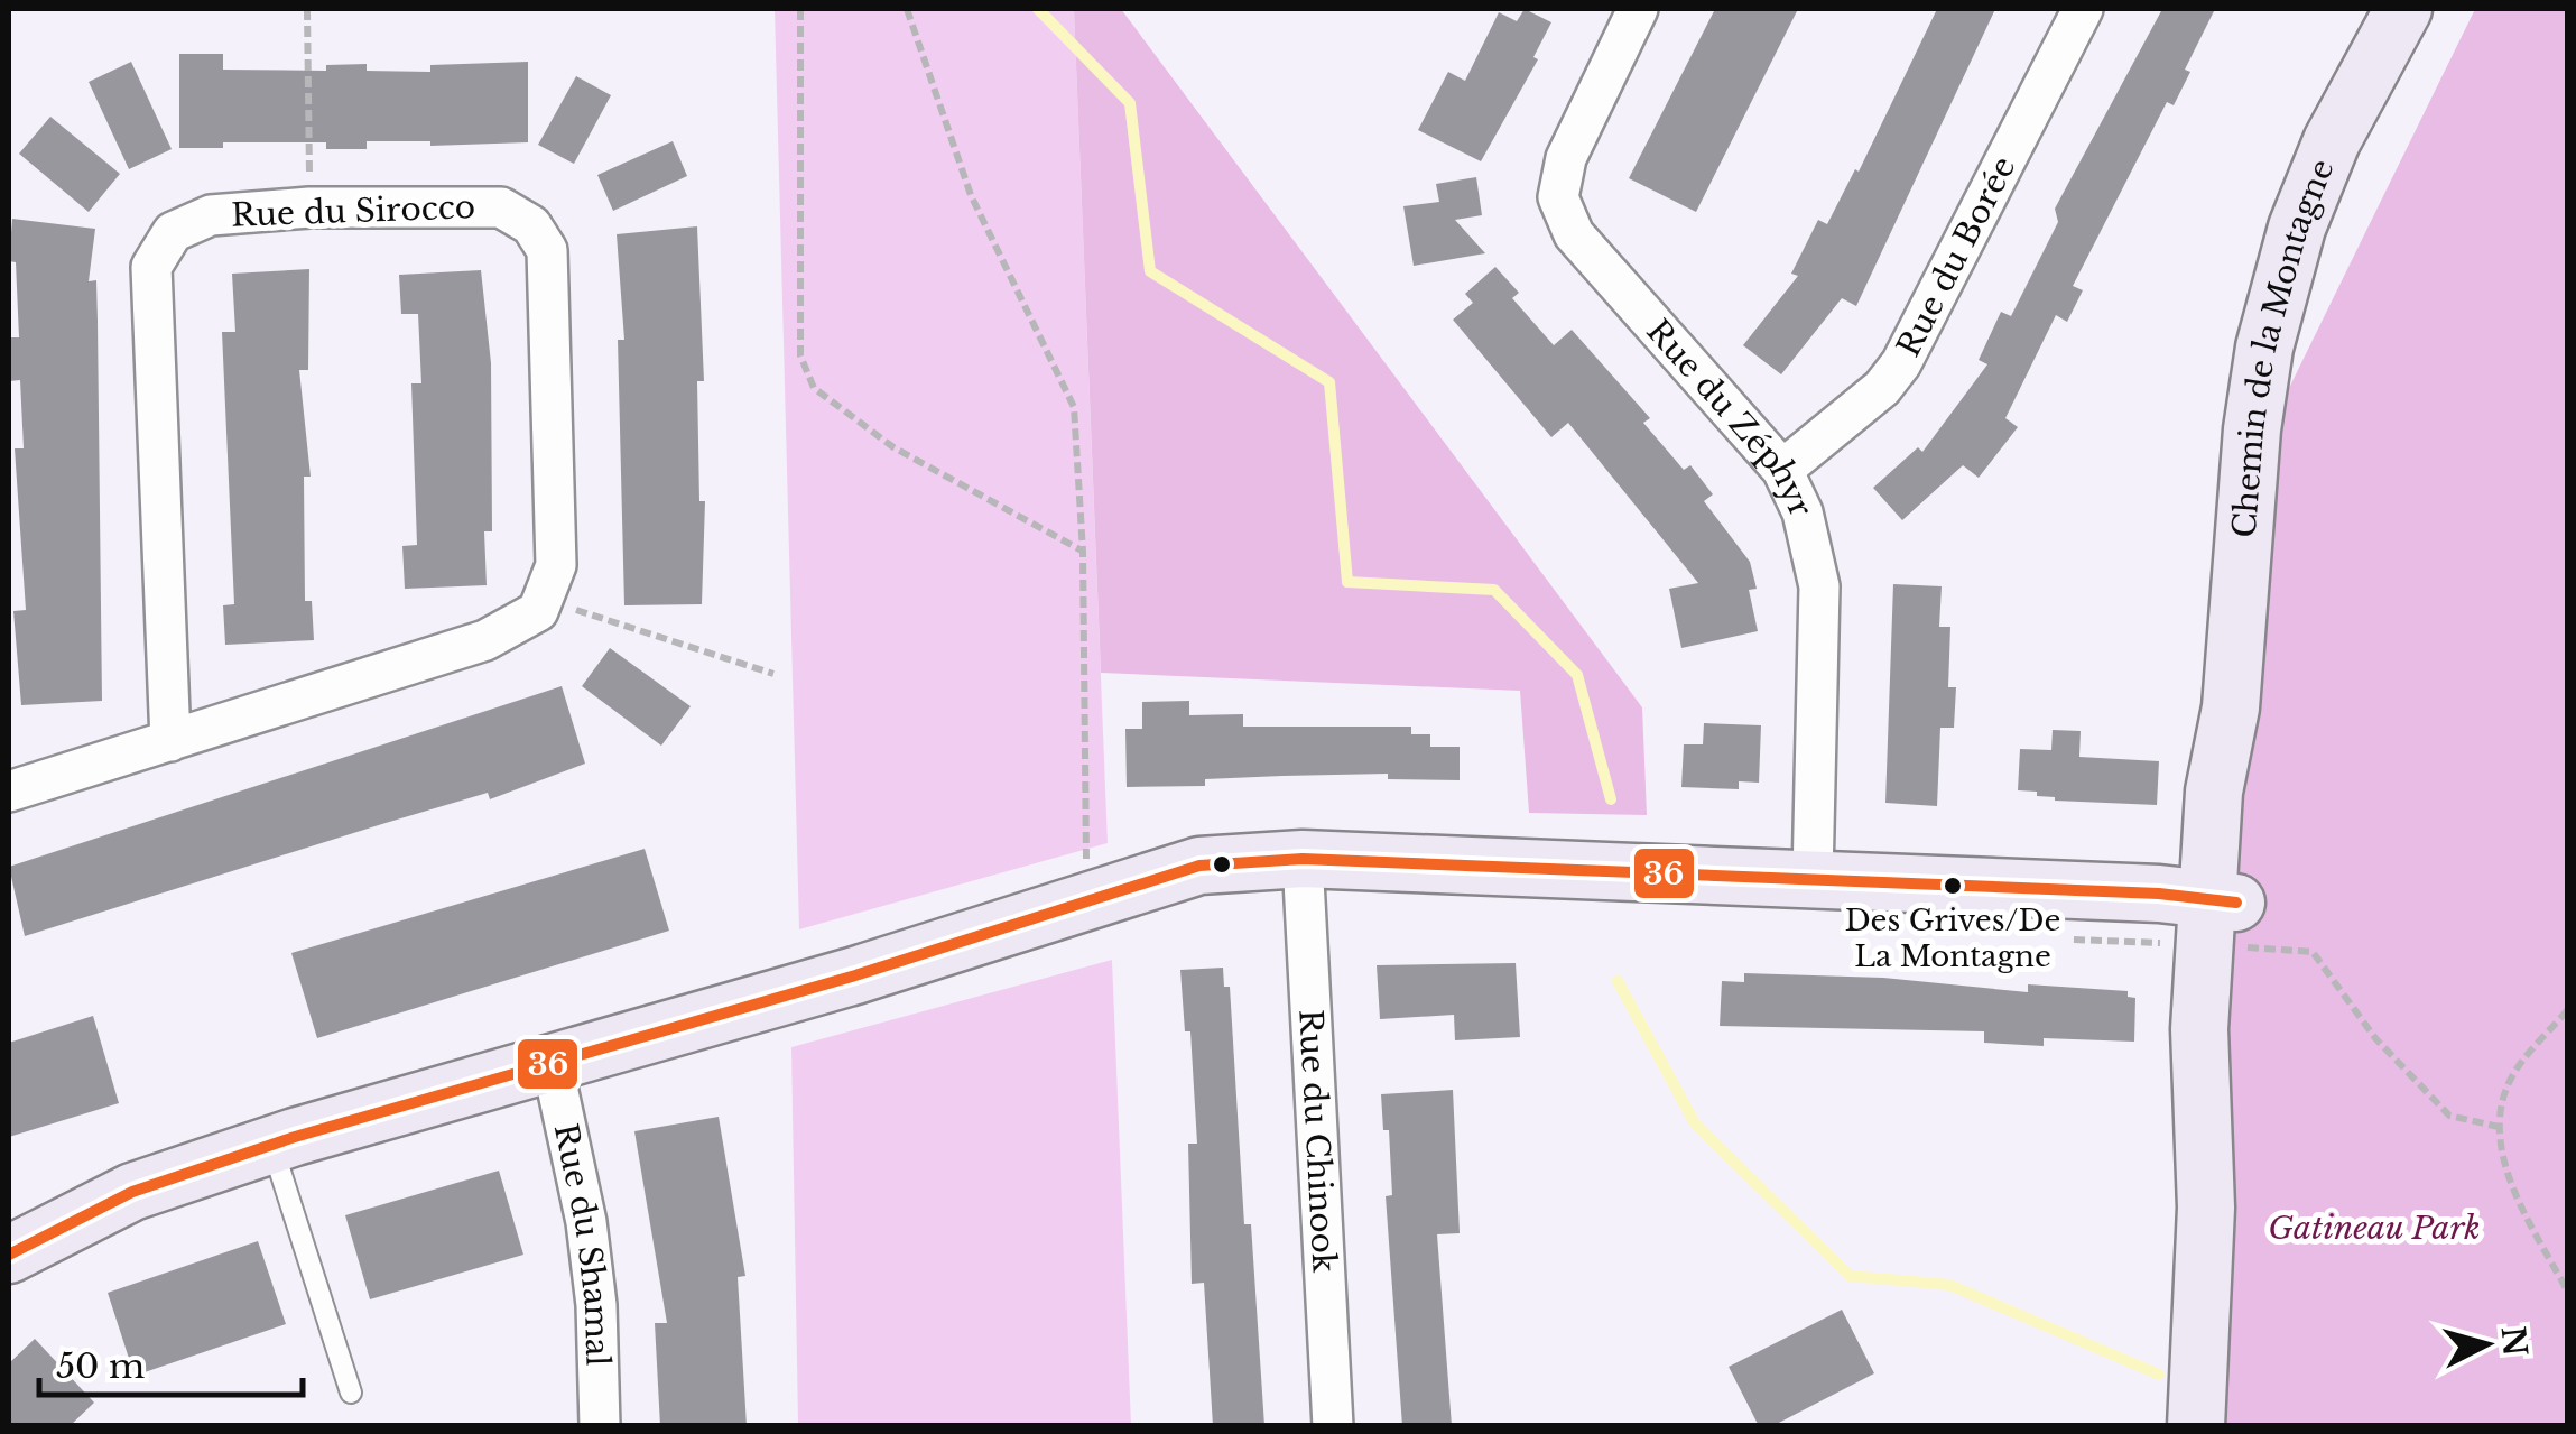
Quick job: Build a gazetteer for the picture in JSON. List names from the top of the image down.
{
  "streets": {
    "street": [
      "Rue du Sirocco",
      "Rue du Borée",
      "Chemin de la Montagne",
      "Rue du Zéphyr",
      "Rue du Chinook",
      "Rue du Shamal"
    ]
  },
  "crossings": [
    ["Rue du Borée", "Rue du Zéphyr"]
  ],
  "parks": ["Gatineau Park"],
  "places": ["Des Grives/De La Montagne"],
  "lines": ["transit line 36"],
  "scale_bar": "50 m",
  "north": "right"
}
